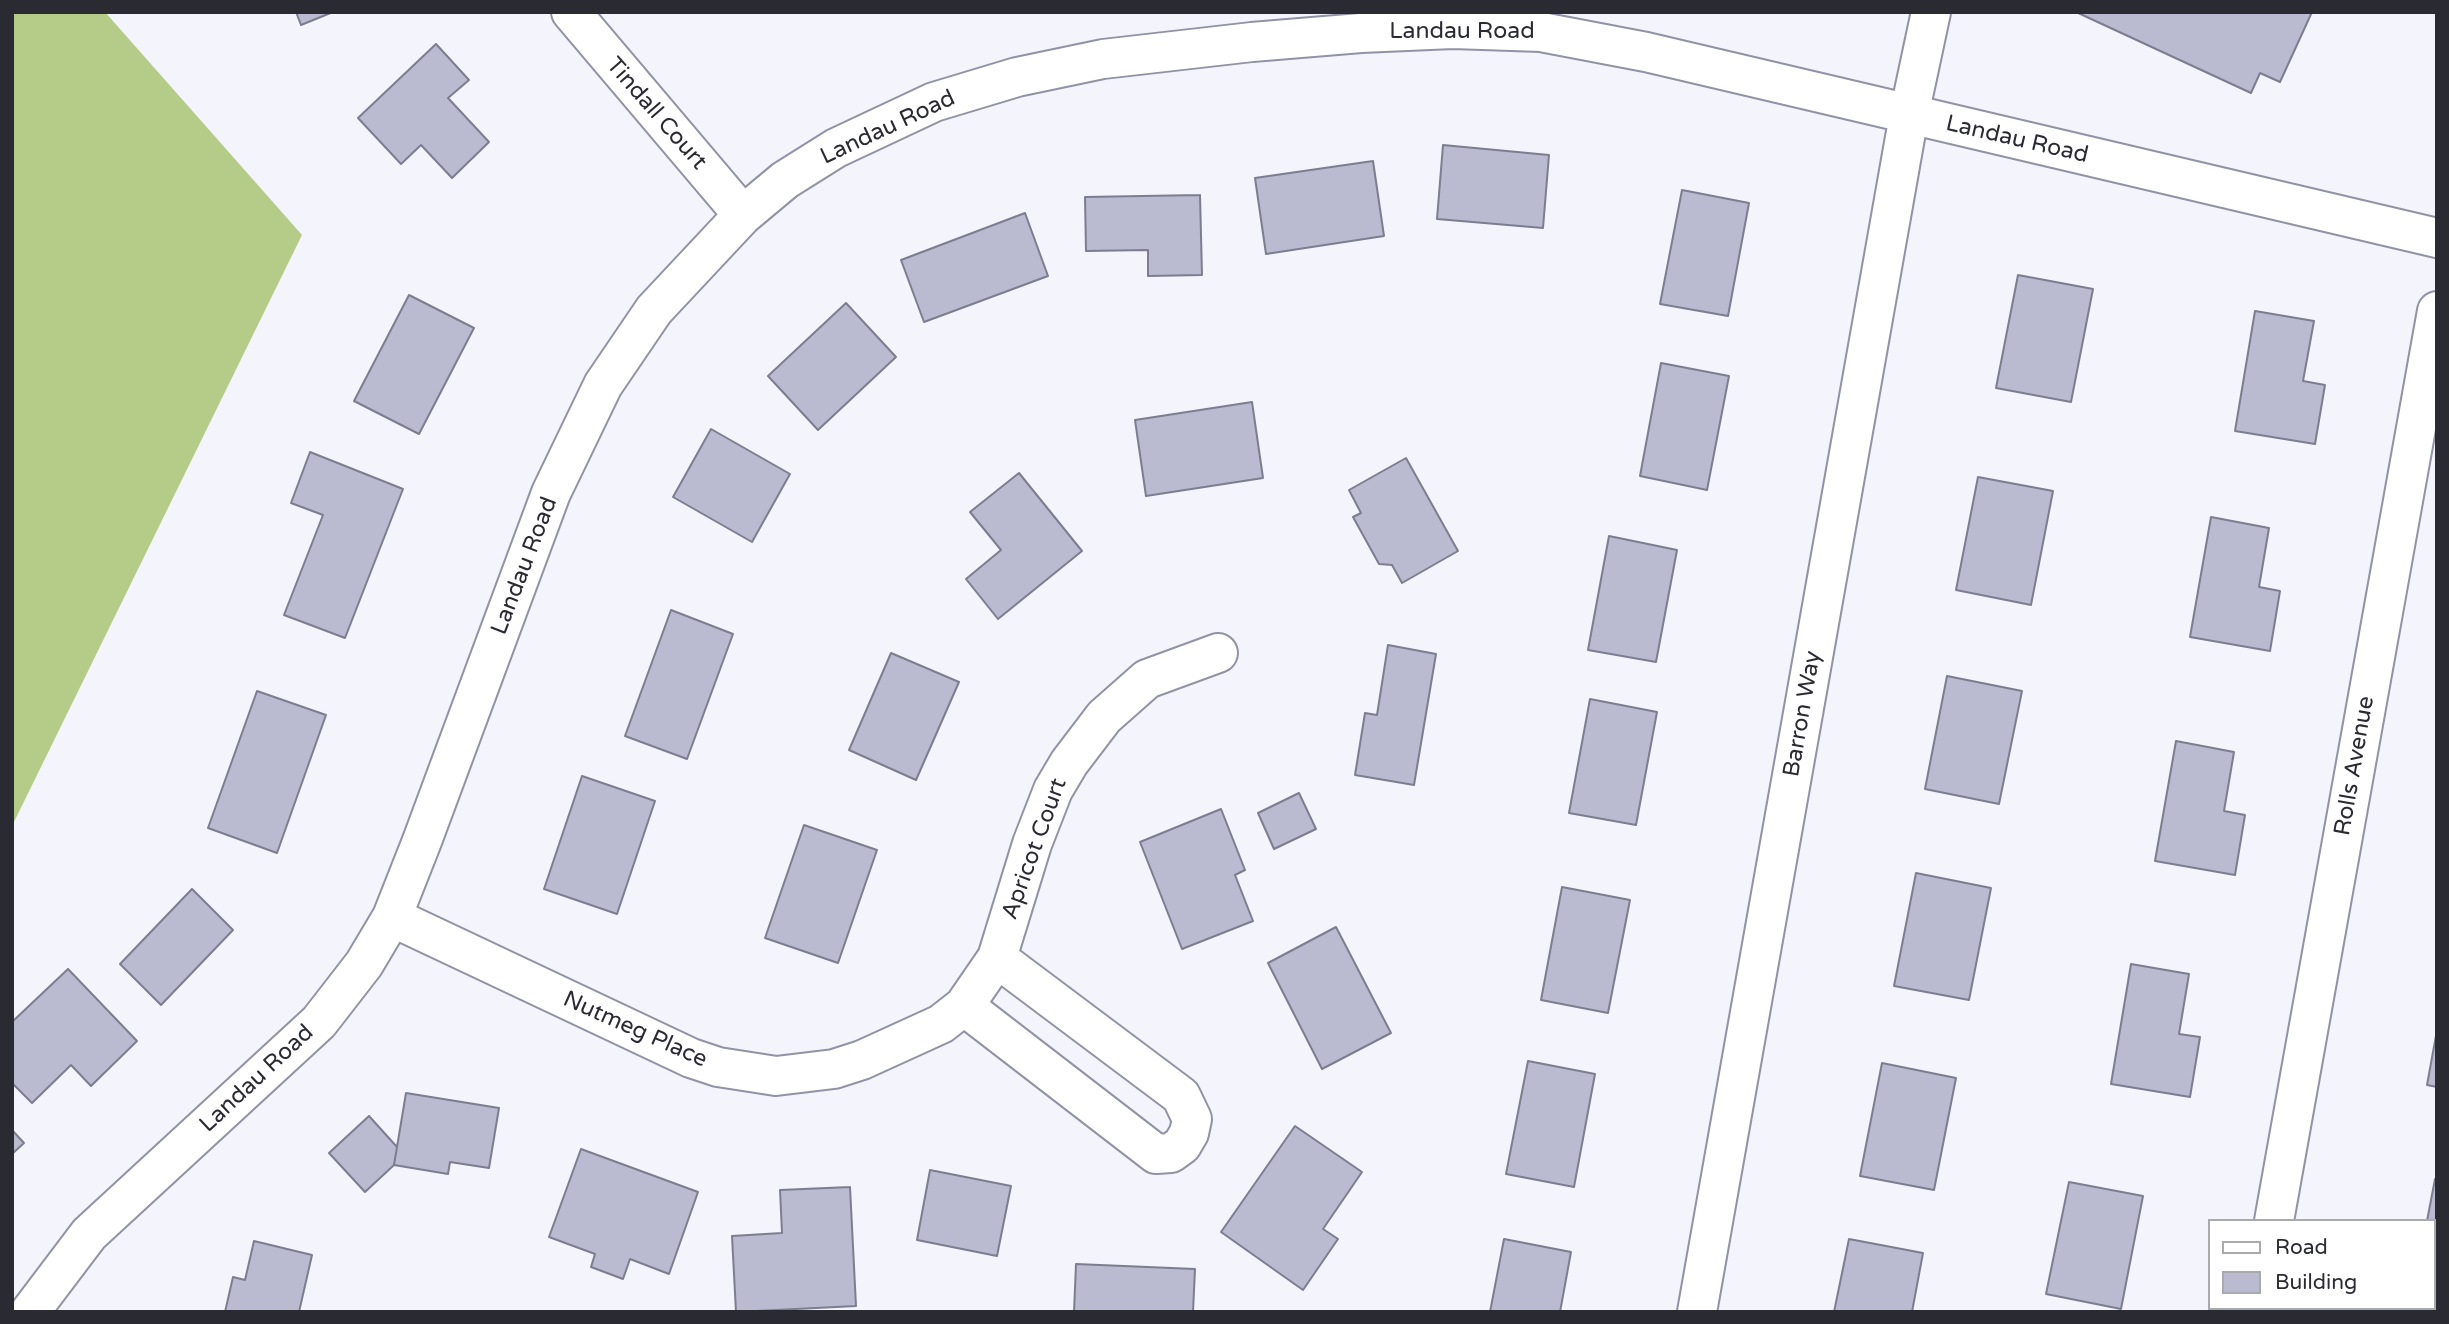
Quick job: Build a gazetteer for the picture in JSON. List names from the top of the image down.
{
  "streets": {
    "street": [
      "Landau Road",
      "Tindall Court",
      "Barron Way",
      "Rolls Avenue",
      "Apricot Court",
      "Nutmeg Place"
    ]
  },
  "crossings": [
    ["Landau Road", "Tindall Court"],
    ["Landau Road", "Barron Way"],
    ["Landau Road", "Nutmeg Place"],
    ["Apricot Court", "Nutmeg Place"]
  ],
  "legend": ["Road", "Building"]
}
